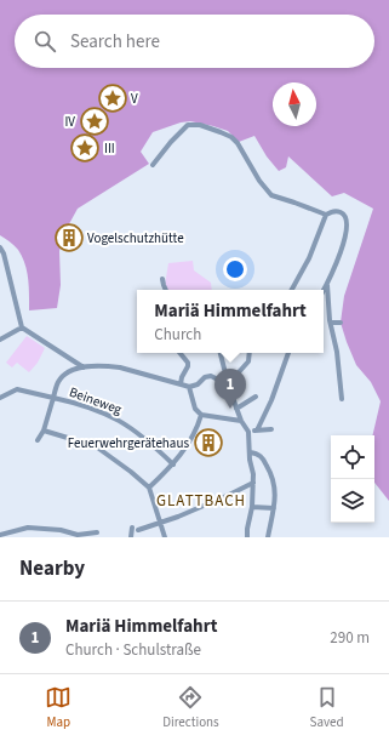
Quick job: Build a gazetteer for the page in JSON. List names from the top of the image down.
{
  "streets": {
    "street": ["Beineweg"]
  },
  "districts": ["GLATTBACH"],
  "places": {
    "place": ["V", "IV", "III"],
    "building": ["Vogelschutzhütte", "Feuerwehrgerätehaus"]
  },
  "north": "top",
  "page": {
    "search": "Search here",
    "popup": ["Mariä Himmelfahrt", "Church"],
    "pins": "1",
    "heading": "Nearby",
    "list": [
      {
        "mark": "1",
        "name": "Mariä Himmelfahrt",
        "note": "Church · Schulstraße",
        "value": "290 m"
      }
    ],
    "nav": ["Map", "Directions", "Saved"]
  }
}
